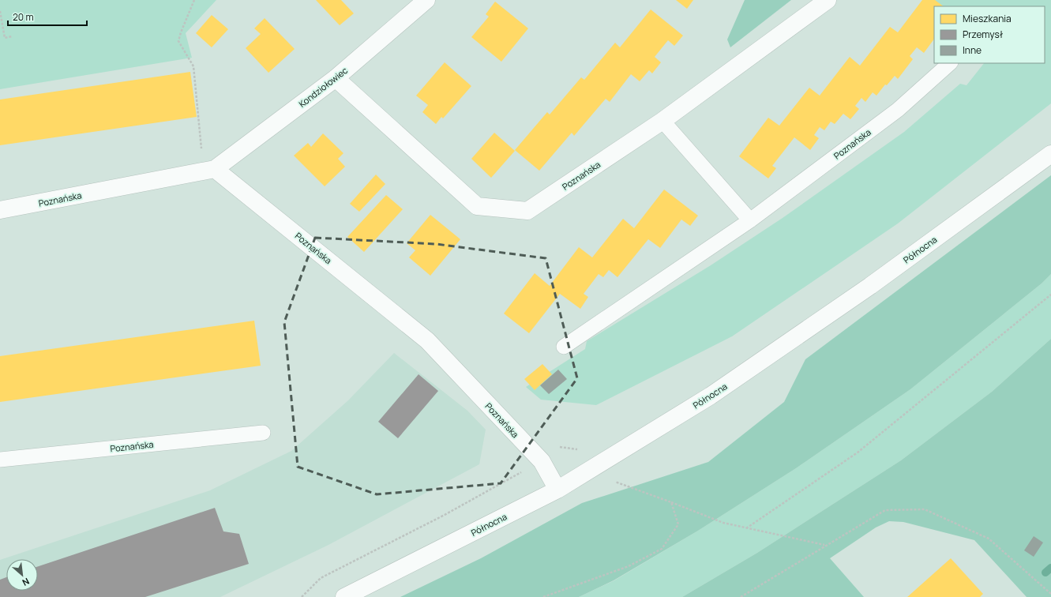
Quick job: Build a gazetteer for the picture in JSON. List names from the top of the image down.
{
  "streets": {
    "street": ["Kondziołowiec", "Poznańska", "Północna"]
  },
  "crossings": [
    ["Kondziołowiec", "Poznańska"],
    ["Poznańska", "Północna"]
  ],
  "legend": ["Mieszkania", "Przemysł", "Inne"],
  "scale_bar": "20 m",
  "north": "bottom right"
}
